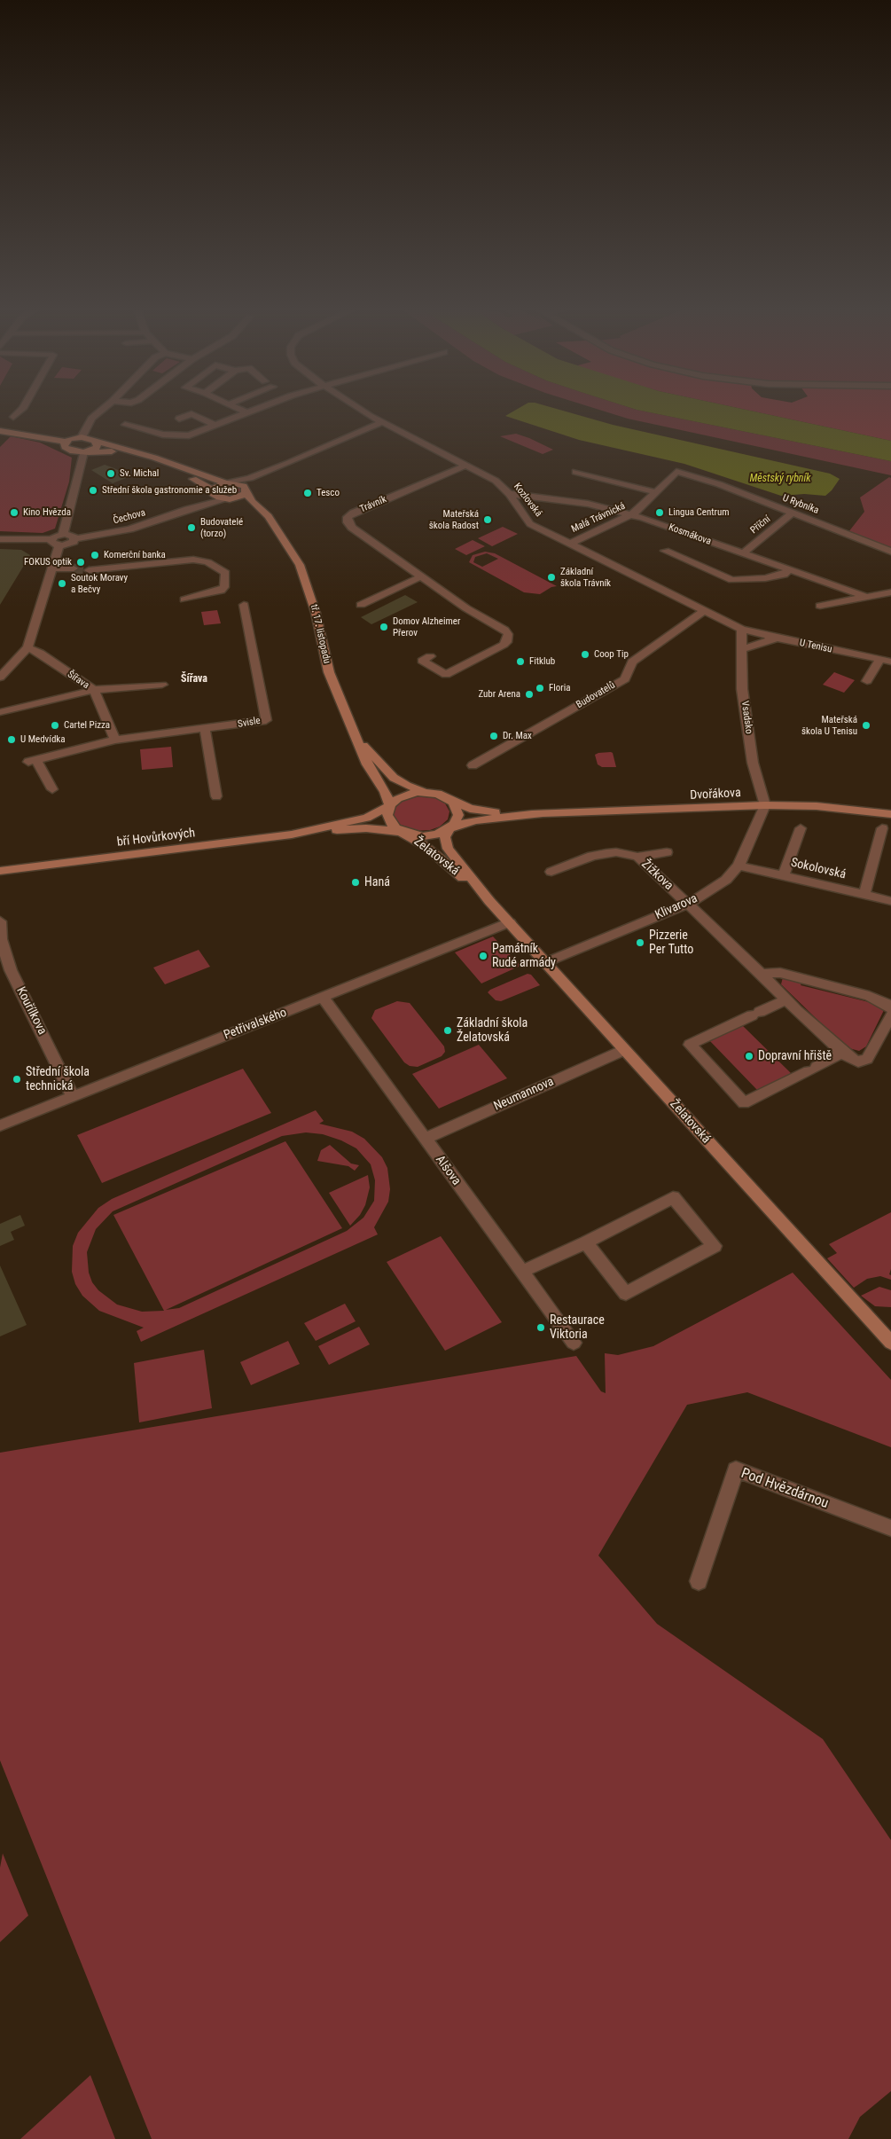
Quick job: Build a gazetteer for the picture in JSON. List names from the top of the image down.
{
  "streets": {
    "main road": [
      "tř. 17. listopadu",
      "Dvořákova",
      "bří Hovůrkových",
      "Želatovská"
    ],
    "street": [
      "Kozlovská",
      "Trávník",
      "U Rybníka",
      "Čechova",
      "Malá Trávnická",
      "Příční",
      "Kosmákova",
      "U Tenisu",
      "Šířava",
      "Budovatelů",
      "Vsadsko",
      "Svisle",
      "Sokolovská",
      "Žižkova",
      "Klivarova",
      "Kouřílkova",
      "Petřivalského",
      "Neumannova",
      "Alšova",
      "Pod Hvězdárnou"
    ]
  },
  "crossings": [
    ["Kozlovská", "Trávník"],
    ["Kozlovská", "Malá Trávnická"],
    ["Kozlovská", "Kosmákova"],
    ["Kozlovská", "U Tenisu"],
    ["Kozlovská", "Budovatelů"],
    ["Kozlovská", "Vsadsko"],
    ["U Rybníka", "Malá Trávnická"],
    ["U Rybníka", "Příční"],
    ["Čechova", "tř. 17. listopadu"],
    ["Malá Trávnická", "Kosmákova"],
    ["Příční", "Kosmákova"],
    ["tř. 17. listopadu", "Dvořákova"],
    ["tř. 17. listopadu", "bří Hovůrkových"],
    ["tř. 17. listopadu", "Želatovská"],
    ["U Tenisu", "Vsadsko"],
    ["Vsadsko", "Dvořákova"],
    ["Vsadsko", "Klivarova"],
    ["Dvořákova", "bří Hovůrkových"],
    ["Dvořákova", "Želatovská"],
    ["Dvořákova", "Klivarova"],
    ["bří Hovůrkových", "Želatovská"],
    ["Želatovská", "Klivarova"],
    ["Želatovská", "Petřivalského"],
    ["Želatovská", "Neumannova"],
    ["Sokolovská", "Klivarova"],
    ["Žižkova", "Klivarova"],
    ["Kouřílkova", "Petřivalského"],
    ["Petřivalského", "Alšova"],
    ["Neumannova", "Alšova"]
  ],
  "districts": ["Šířava"],
  "water": ["Městský rybník"],
  "places": [
    "Sv. Michal",
    "Střední škola gastronomie a služeb",
    "Tesco",
    "Kino Hvězda",
    "Lingua Centrum",
    "Mateřská škola Radost",
    "Budovatelé (torzo)",
    "Komerční banka",
    "FOKUS optik",
    "Základní škola Trávník",
    "Soutok Moravy a Bečvy",
    "Domov Alzheimer Přerov",
    "Coop Tip",
    "Fitklub",
    "Floria",
    "Zubr Arena",
    "Cartel Pizza",
    "Mateřská škola U Tenisu",
    "Dr. Max",
    "U Medvídka",
    "Haná",
    "Pizzerie Per Tutto",
    "Památník Rudé armády",
    "Základní škola Želatovská",
    "Dopravní hřiště",
    "Střední škola technická",
    "Restaurace Viktoria"
  ]
}
